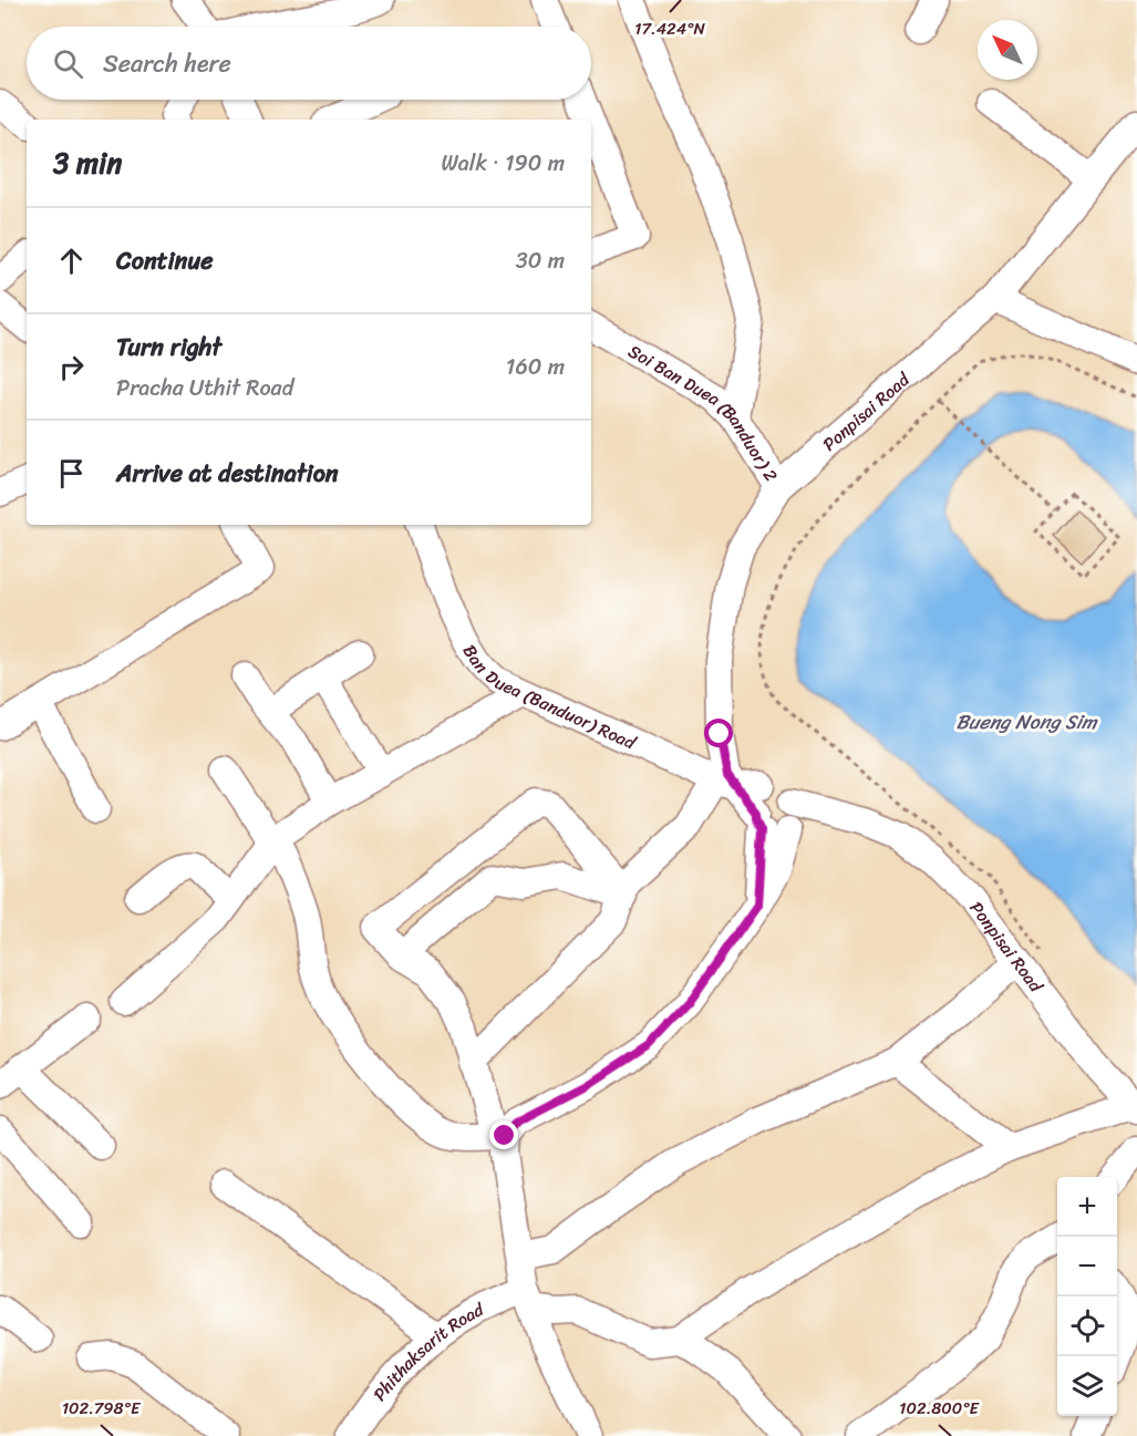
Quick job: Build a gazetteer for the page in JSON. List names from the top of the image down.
{
  "streets": {
    "street": [
      "Ponpisai Road",
      "Soi Ban Duea (Banduor) 2",
      "Ban Duea (Banduor) Road",
      "Phithaksarit Road"
    ]
  },
  "crossings": [
    ["Ponpisai Road", "Soi Ban Duea (Banduor) 2"],
    ["Ponpisai Road", "Ban Duea (Banduor) Road"]
  ],
  "water": ["Bueng Nong Sim"],
  "north": "top left",
  "page": {
    "search": "Search here",
    "heading": ["3 min", "Walk · 190 m"],
    "list": [
      ["Continue", "30 m"],
      ["Turn right", "Pracha Uthit Road", "160 m"],
      "Arrive at destination"
    ],
    "map_buttons": ["+", "−"]
  },
  "coordinates": ["17.424°N", "102.798°E", "102.800°E"]
}
